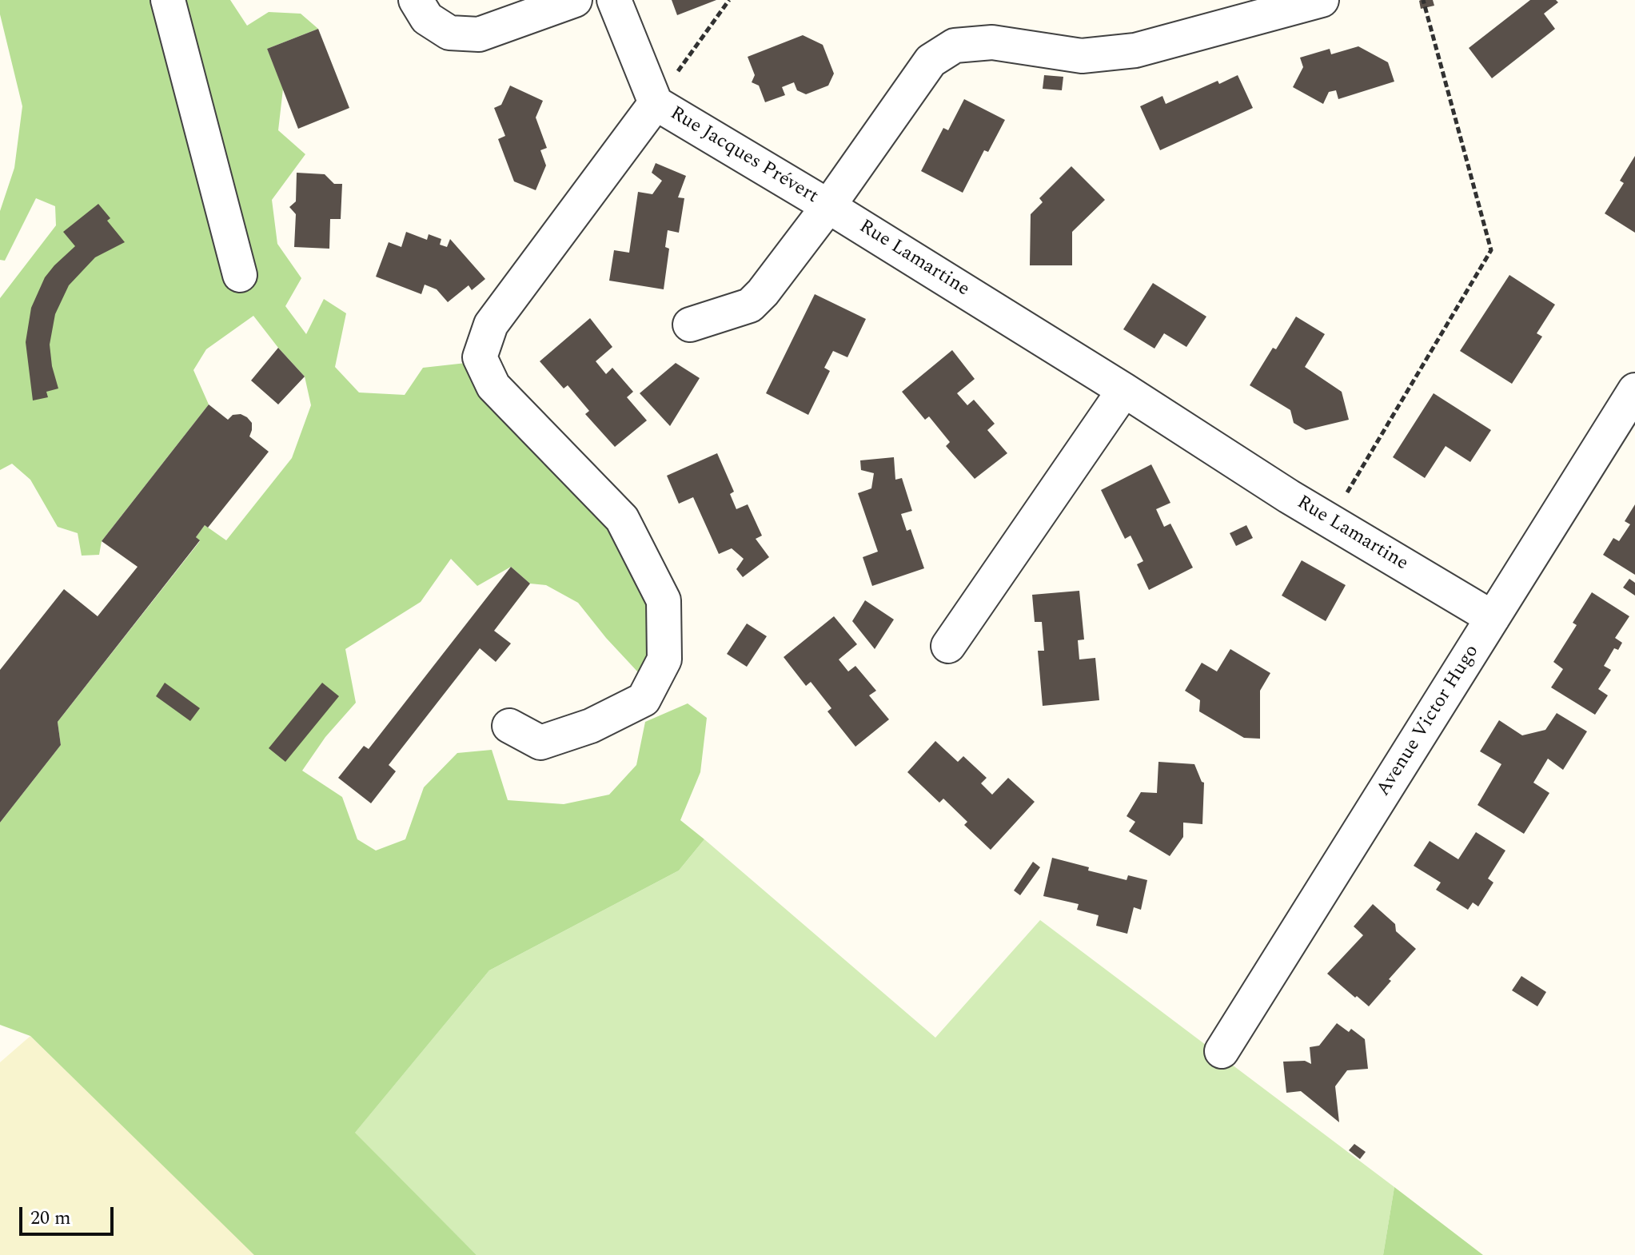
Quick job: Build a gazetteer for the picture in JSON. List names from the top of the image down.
{
  "streets": {
    "street": ["Rue Jacques Prévert", "Rue Lamartine", "Avenue Victor Hugo"]
  },
  "crossings": [
    ["Rue Jacques Prévert", "Rue Lamartine"],
    ["Rue Lamartine", "Avenue Victor Hugo"]
  ],
  "scale_bar": "20 m"
}
